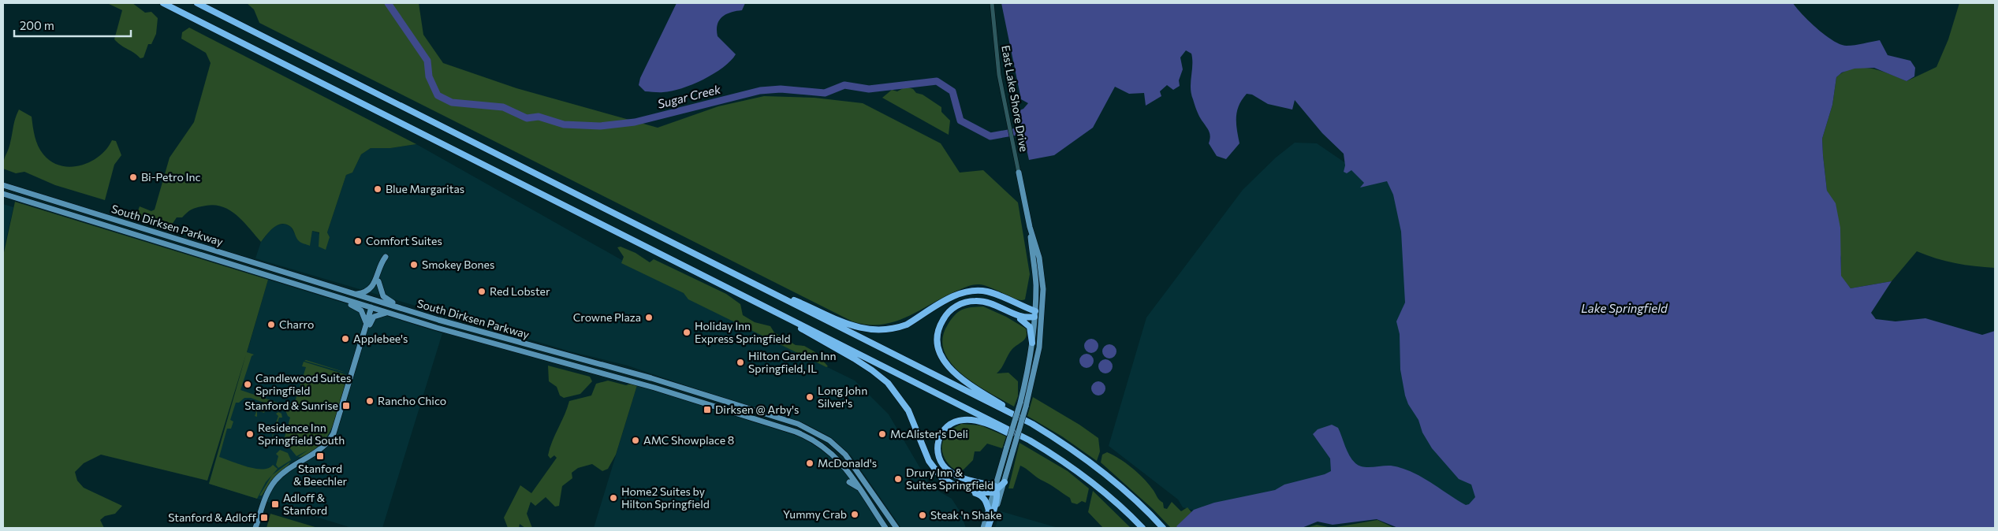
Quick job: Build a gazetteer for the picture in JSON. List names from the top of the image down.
{
  "streets": {
    "main road": ["South Dirksen Parkway"],
    "street": ["East Lake Shore Drive"]
  },
  "water": ["Sugar Creek", "Lake Springfield"],
  "places": {
    "other": [
      "Bi-Petro Inc",
      "Blue Margaritas",
      "Comfort Suites",
      "Smokey Bones",
      "Red Lobster",
      "Crowne Plaza",
      "Charro",
      "Holiday Inn Express Springfield",
      "Applebee's",
      "Hilton Garden Inn Springfield, IL",
      "Candlewood Suites Springfield",
      "Long John Silver's",
      "Rancho Chico",
      "Residence Inn Springfield South",
      "McAlister's Deli",
      "AMC Showplace 8",
      "McDonald's",
      "Drury Inn & Suites Springfield",
      "Home2 Suites by Hilton Springfield",
      "Yummy Crab",
      "Steak 'n Shake"
    ],
    "transit": [
      "Stanford & Sunrise",
      "Dirksen @ Arby's",
      "Stanford & Beechler",
      "Adloff & Stanford",
      "Stanford & Adloff"
    ]
  },
  "scale_bar": "200 m"
}
